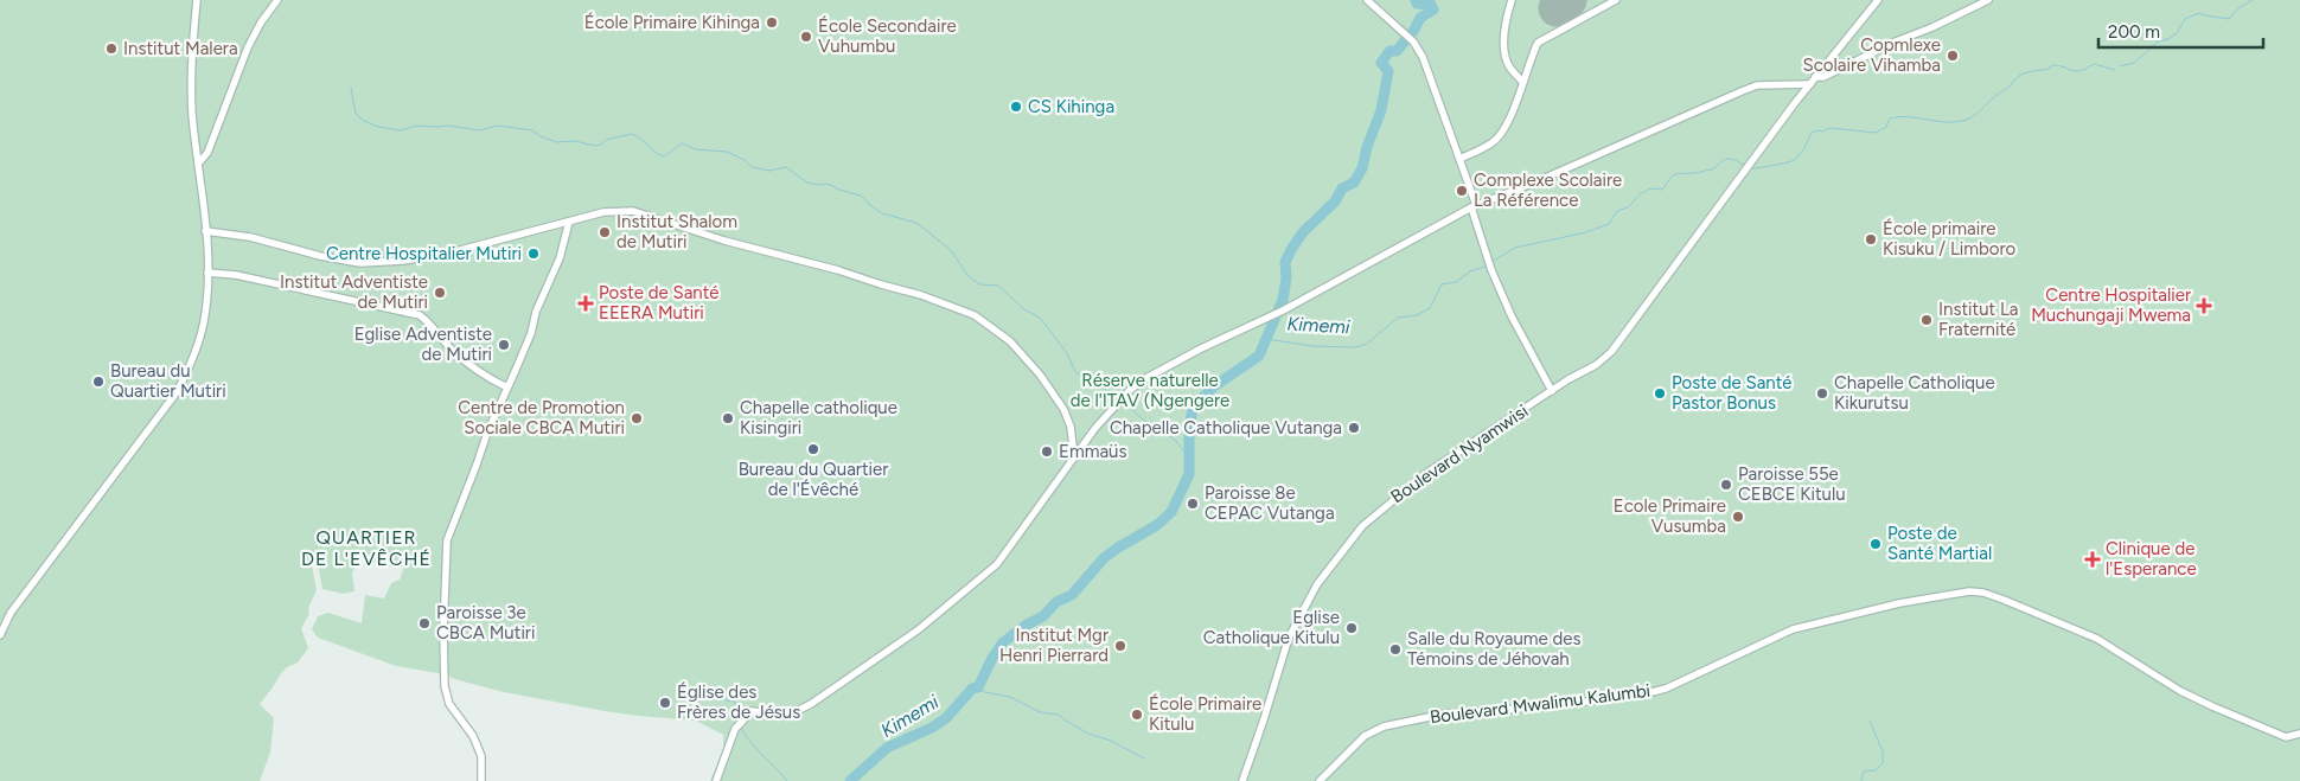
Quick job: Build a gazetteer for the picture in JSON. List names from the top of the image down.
{
  "streets": {
    "street": ["Boulevard Nyamwisi", "Boulevard Mwalimu Kalumbi"]
  },
  "districts": ["QUARTIER DE L'EVÊCHÉ"],
  "water": ["Kimemi"],
  "parks": ["Réserve naturelle de l'ITAV (Ngengere"],
  "places": {
    "other": [
      "École Primaire Kihinga",
      "École Secondaire Vuhumbu",
      "Institut Malera",
      "Copmlexe Scolaire Vihamba",
      "CS Kihinga",
      "Complexe Scolaire La Référence",
      "Institut Shalom de Mutiri",
      "École primaire Kisuku / Limboro",
      "Centre Hospitalier Mutiri",
      "Institut Adventiste de Mutiri",
      "Institut La Fraternité",
      "Eglise Adventiste de Mutiri",
      "Bureau du Quartier Mutiri",
      "Poste de Santé Pastor Bonus",
      "Chapelle Catholique Kikurutsu",
      "Centre de Promotion Sociale CBCA Mutiri",
      "Chapelle catholique Kisingiri",
      "Chapelle Catholique Vutanga",
      "Bureau du Quartier de l'Évêché",
      "Emmaüs",
      "Paroisse 55e CEBCE Kitulu",
      "Paroisse 8e CEPAC Vutanga",
      "Ecole Primaire Vusumba",
      "Poste de Santé Martial",
      "Paroisse 3e CBCA Mutiri",
      "Eglise Catholique Kitulu",
      "Institut Mgr Henri Pierrard",
      "Salle du Royaume des Témoins de Jéhovah",
      "Église des Frères de Jésus",
      "École Primaire Kitulu"
    ],
    "health": ["Poste de Santé EEERA Mutiri", "Centre Hospitalier Muchungaji Mwema", "Clinique de l'Esperance"]
  },
  "scale_bar": "200 m"
}
